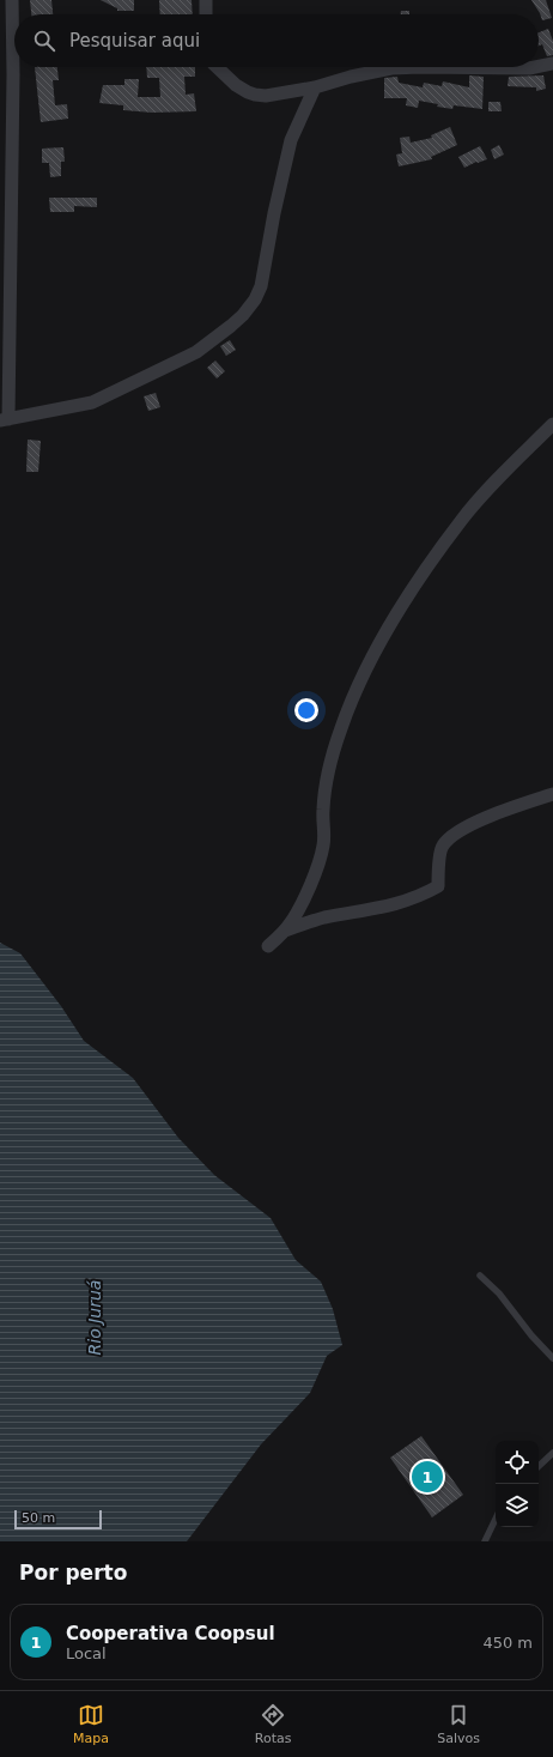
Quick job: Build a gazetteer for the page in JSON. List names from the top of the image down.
{
  "water": ["Rio Juruá"],
  "scale_bar": "50 m",
  "page": {
    "search": "Pesquisar aqui",
    "pins": "1",
    "scale": "50 m",
    "heading": "Por perto",
    "list": [
      {
        "mark": "1",
        "name": "Cooperativa Coopsul",
        "note": "Local",
        "value": "450 m"
      }
    ],
    "nav": ["Mapa", "Rotas", "Salvos"]
  }
}
